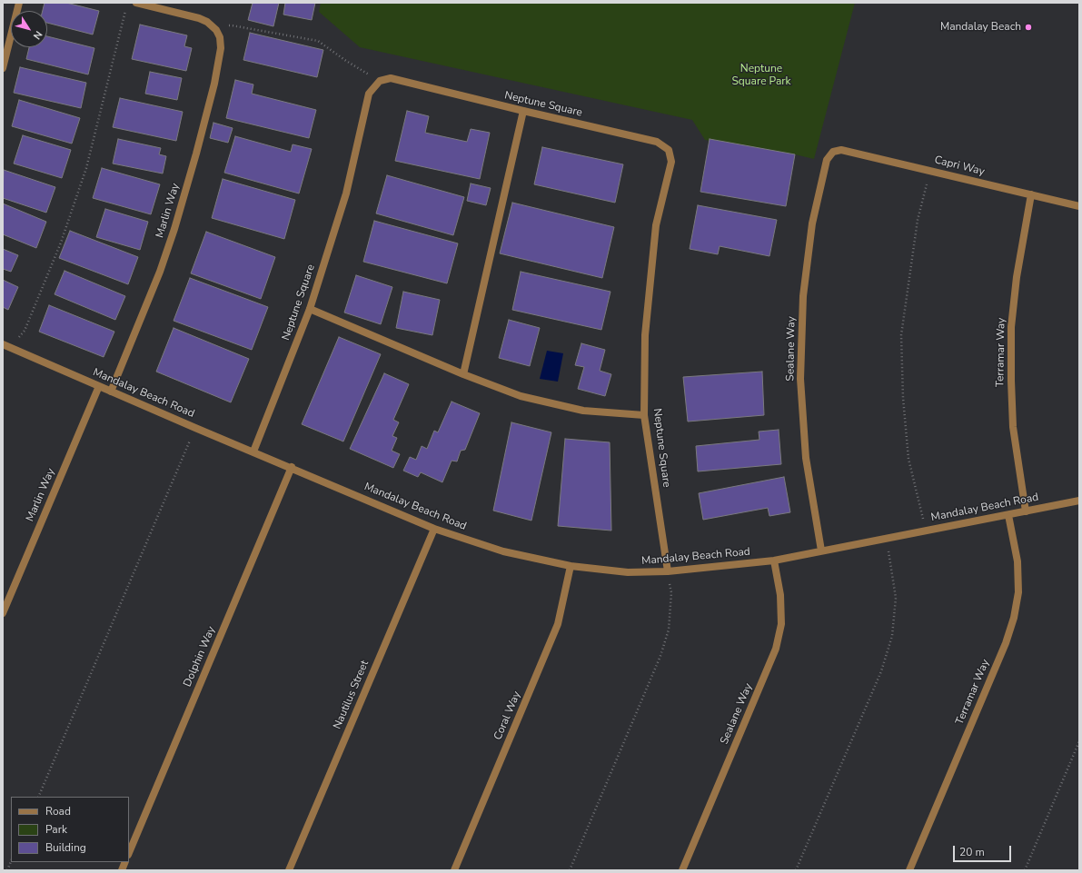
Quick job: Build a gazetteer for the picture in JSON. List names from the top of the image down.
{
  "streets": {
    "street": [
      "Neptune Square",
      "Capri Way",
      "Marlin Way",
      "Sealane Way",
      "Terramar Way",
      "Mandalay Beach Road",
      "Dolphin Way",
      "Nautilus Street",
      "Coral Way"
    ]
  },
  "crossings": [
    ["Neptune Square", "Mandalay Beach Road"],
    ["Capri Way", "Sealane Way"],
    ["Capri Way", "Terramar Way"],
    ["Marlin Way", "Mandalay Beach Road"],
    ["Sealane Way", "Mandalay Beach Road"],
    ["Terramar Way", "Mandalay Beach Road"],
    ["Mandalay Beach Road", "Dolphin Way"],
    ["Mandalay Beach Road", "Nautilus Street"],
    ["Mandalay Beach Road", "Coral Way"]
  ],
  "parks": ["Neptune Square Park"],
  "places": ["Mandalay Beach"],
  "legend": ["Road", "Park", "Building"],
  "scale_bar": "20 m",
  "north": "bottom right"
}
